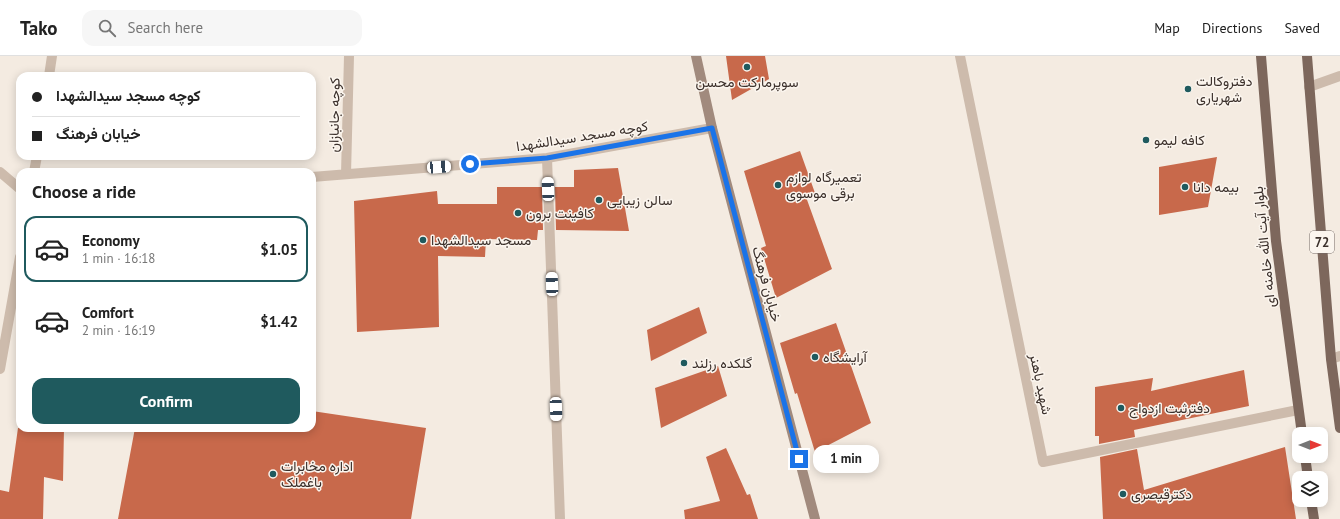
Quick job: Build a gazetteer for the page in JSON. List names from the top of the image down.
{
  "streets": {
    "main road": ["72", "بلوار آیت الله خامنه ای", "خیابان فرهنگ"],
    "street": ["کوچه جانبازان", "کوچه مسجد سیدالشهدا", "شهید باهنر"]
  },
  "crossings": [
    ["کوچه جانبازان", "کوچه مسجد سیدالشهدا"],
    ["کوچه مسجد سیدالشهدا", "خیابان فرهنگ"],
    ["بلوار آیت الله خامنه ای", "شهید باهنر"]
  ],
  "places": [
    "سوپرمارکت محسن",
    "دفتروکالت شهریاری",
    "کافه لیمو",
    "تعمیرگاه لوازم برقی موسوی",
    "بیمه دانا",
    "سالن زیبایی",
    "کافینت برون",
    "مسجد سیدالشهدا",
    "آرایشگاه",
    "گلکده رزلند",
    "دفترثبت ازدواج",
    "اداره مخابرات باغملک",
    "دکترقیصری"
  ],
  "north": "right",
  "page": {
    "header": "Tako",
    "search": "Search here",
    "nav": ["Map", "Directions", "Saved"],
    "banner": ["کوچه مسجد سیدالشهدا", "خیابان فرهنگ"],
    "heading": "Choose a ride",
    "list": [
      {
        "name": "Economy",
        "note": "1 min · 16:18",
        "value": "$1.05"
      },
      {
        "name": "Comfort",
        "note": "2 min · 16:19",
        "value": "$1.42"
      }
    ],
    "buttons": "Confirm",
    "bubble": "1 min"
  }
}
